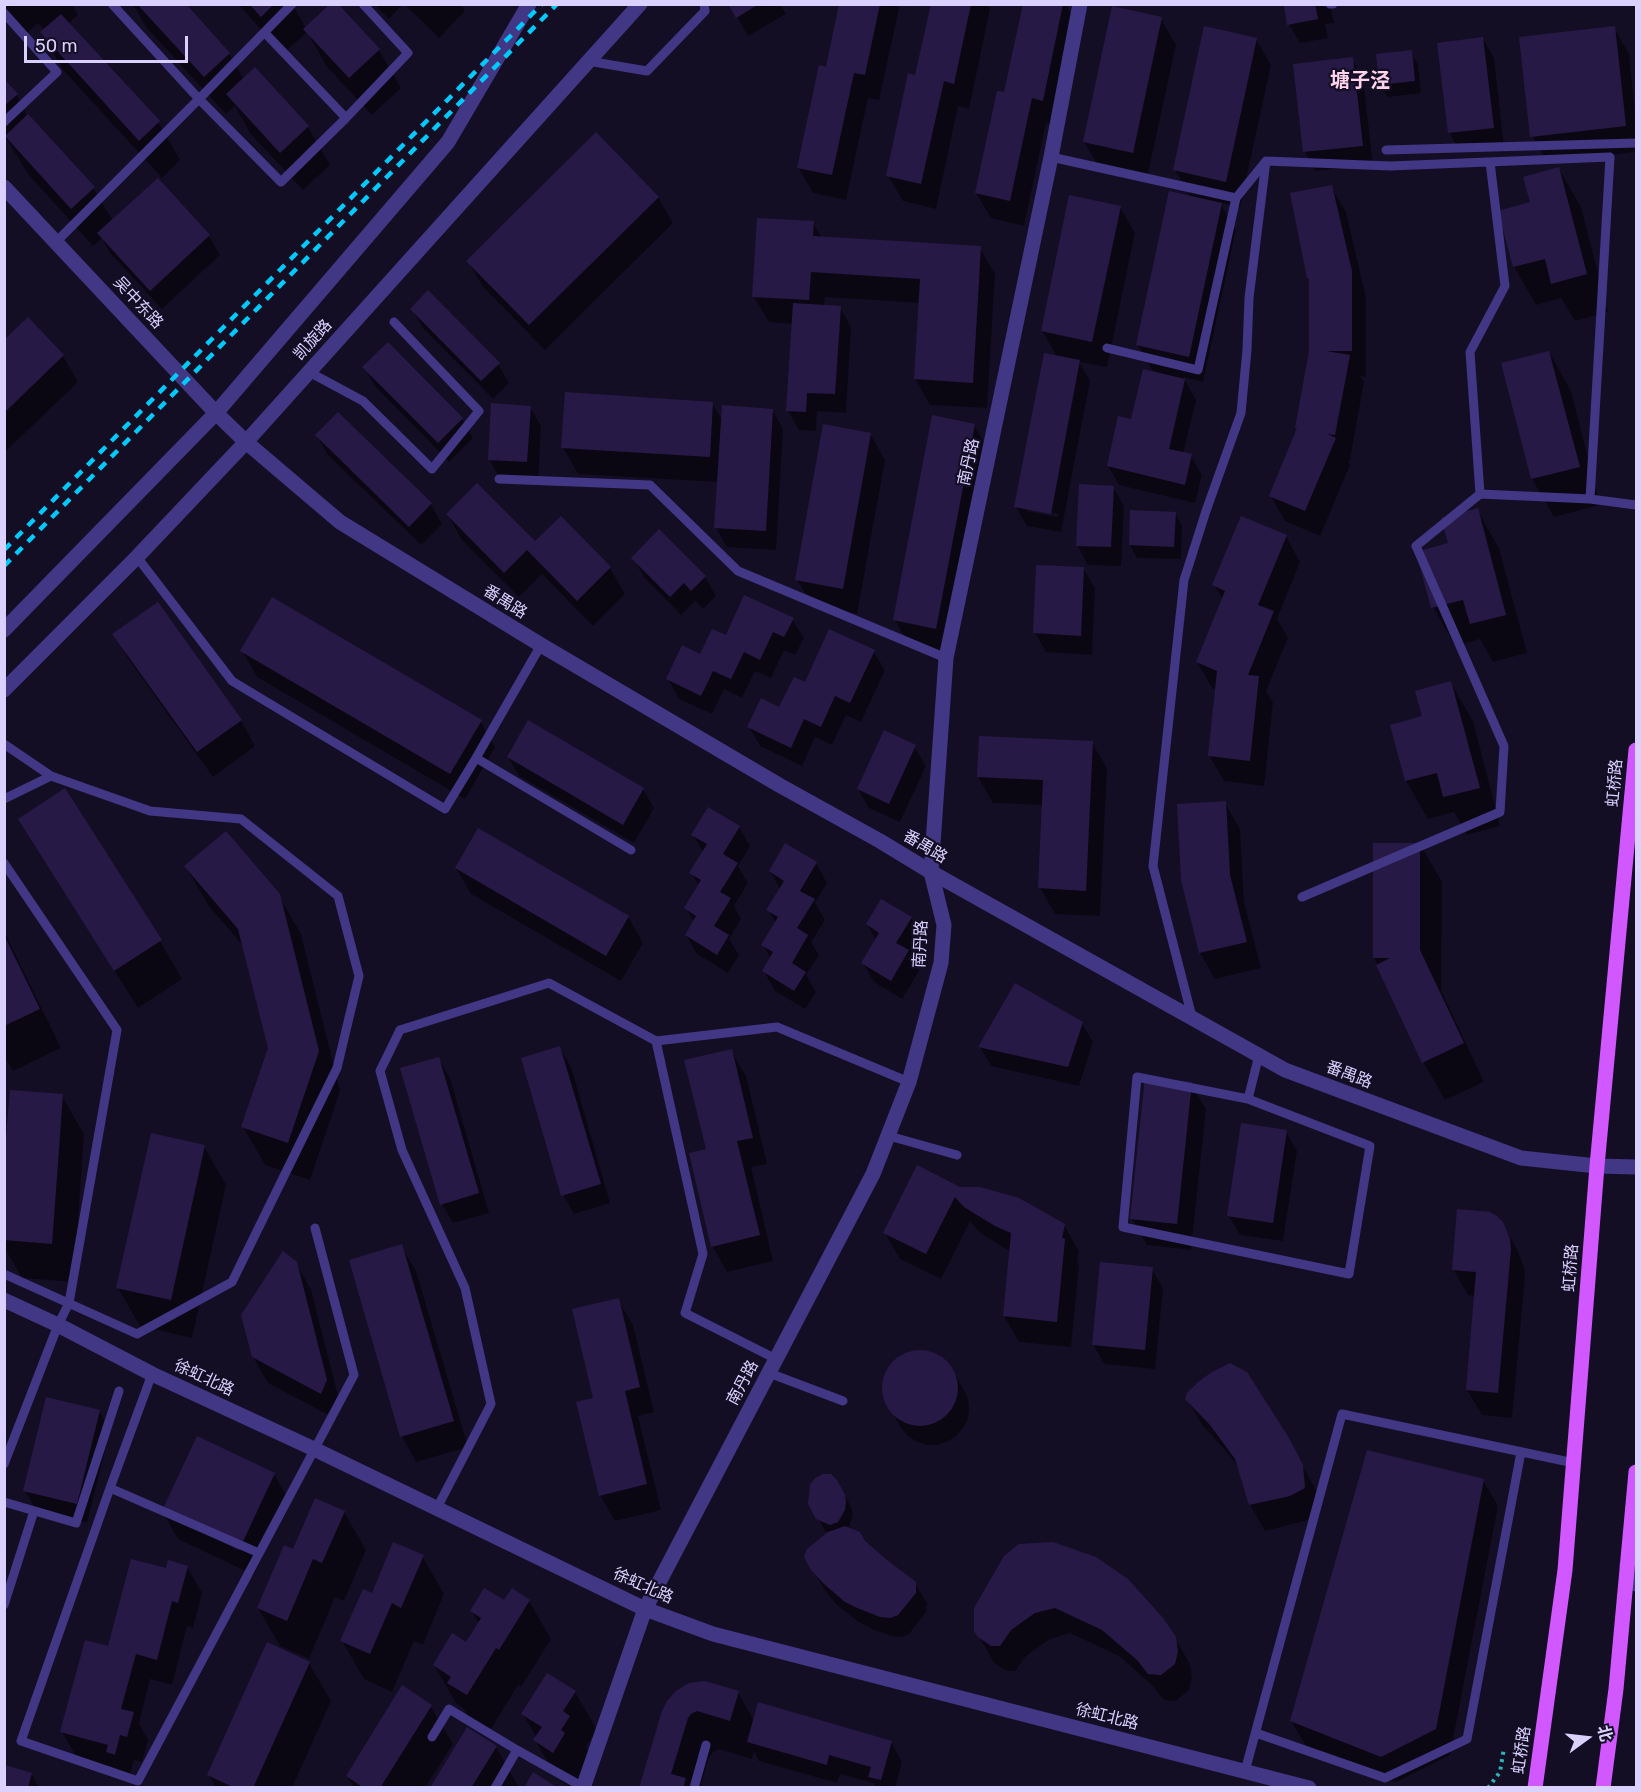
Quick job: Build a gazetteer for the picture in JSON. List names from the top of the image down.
{
  "streets": {
    "main road": ["虹桥路"],
    "street": [
      "吴中东路",
      "凯旋路",
      "南丹路",
      "番禺路",
      "徐虹北路"
    ]
  },
  "crossings": [
    ["吴中东路", "凯旋路"],
    ["吴中东路", "番禺路"],
    ["凯旋路", "番禺路"],
    ["南丹路", "番禺路"],
    ["南丹路", "徐虹北路"],
    ["番禺路", "虹桥路"]
  ],
  "districts": ["塘子泾"],
  "scale_bar": "50 m",
  "north": "right"
}
